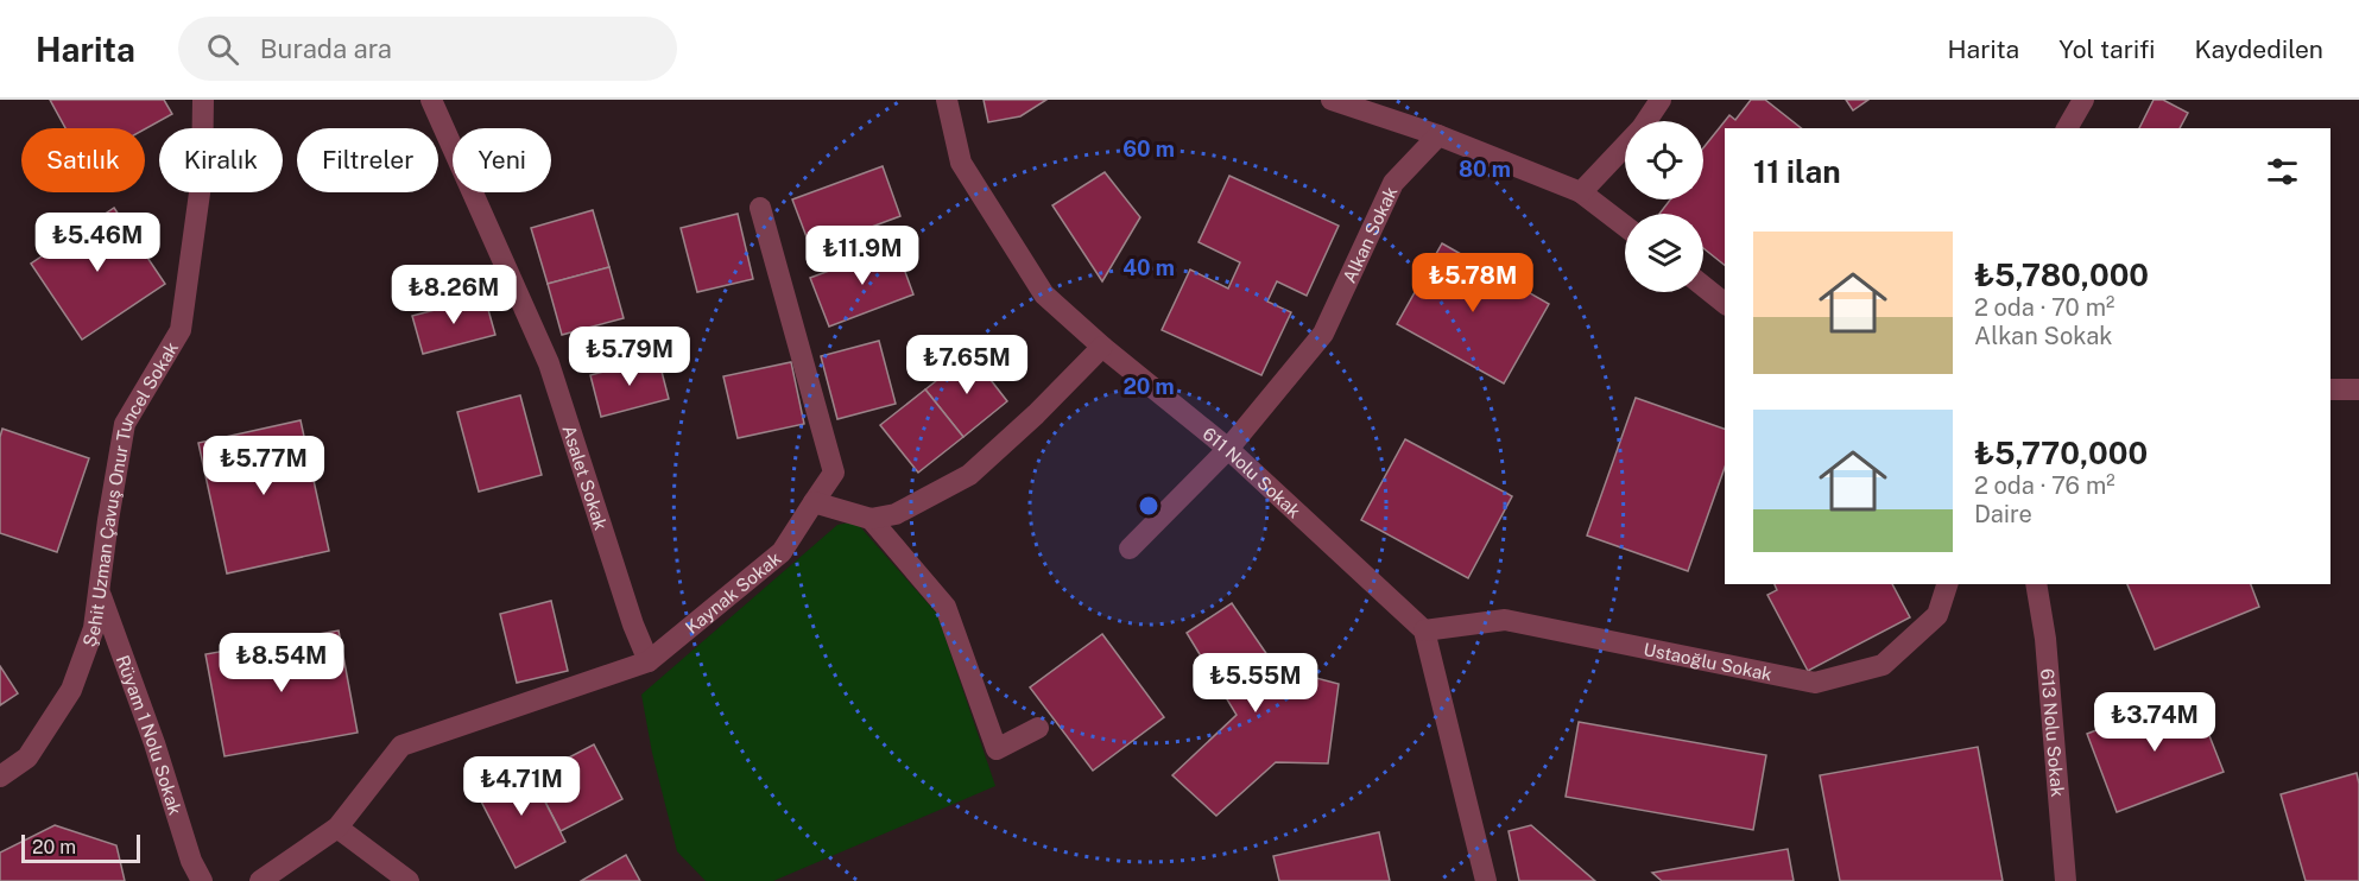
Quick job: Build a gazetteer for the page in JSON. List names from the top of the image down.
{
  "streets": {
    "street": [
      "Alkan Sokak",
      "611 Nolu Sokak",
      "Asalet Sokak",
      "Şehit Uzman Çavuş Onur Tuncel Sokak",
      "Kaynak Sokak",
      "Ustaoğlu Sokak",
      "613 Nolu Sokak",
      "Rüyam 1 Nolu Sokak"
    ]
  },
  "crossings": [
    ["Alkan Sokak", "611 Nolu Sokak"],
    ["611 Nolu Sokak", "Ustaoğlu Sokak"],
    ["Asalet Sokak", "Kaynak Sokak"],
    ["Şehit Uzman Çavuş Onur Tuncel Sokak", "Rüyam 1 Nolu Sokak"]
  ],
  "scale_bar": "20 m",
  "page": {
    "header": "Harita",
    "search": "Burada ara",
    "nav": ["Harita", "Yol tarifi", "Kaydedilen"],
    "chip": [
      "Satılık",
      "Kiralık",
      "Filtreler",
      "Yeni"
    ],
    "heading": "11 ilan",
    "price": [
      "₺5.46M",
      "₺11.9M",
      "₺5.78M",
      "₺8.26M",
      "₺5.79M",
      "₺7.65M",
      "₺5.77M",
      "₺8.54M",
      "₺5.55M",
      "₺3.74M",
      "₺4.71M"
    ],
    "list": [
      {
        "name": "₺5,780,000",
        "note": "2 oda · 70 m² · Alkan Sokak"
      },
      {
        "name": "₺5,770,000",
        "note": "2 oda · 76 m² · Daire"
      }
    ],
    "scale": "20 m"
  },
  "rings": [
    "60 m",
    "80 m",
    "40 m",
    "20 m"
  ]
}
